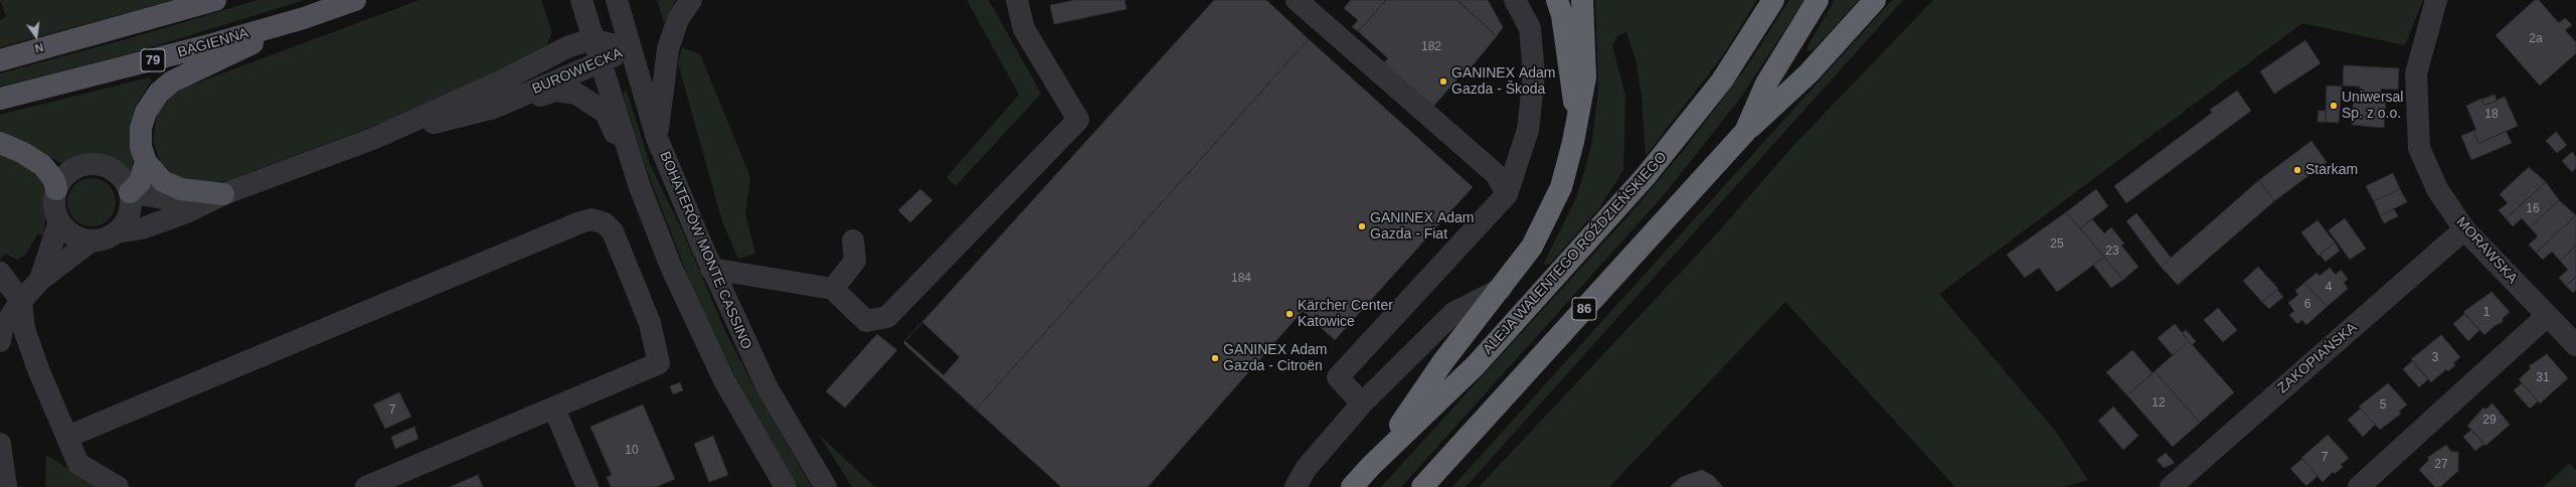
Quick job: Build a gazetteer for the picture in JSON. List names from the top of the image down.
{
  "streets": {
    "highway": ["ALEJA WALENTEGO ROŹDZIEŃSKIEGO", "86"],
    "main road": ["BAGIENNA", "79"],
    "street": [
      "BUROWIECKA",
      "BOHATERÓW MONTE CASSINO",
      "MORAWSKA",
      "ZAKOPIAŃSKA"
    ]
  },
  "crossings": [
    ["BUROWIECKA", "BOHATERÓW MONTE CASSINO"],
    ["MORAWSKA", "ZAKOPIAŃSKA"]
  ],
  "places": [
    "GANINEX Adam Gazda - Škoda",
    "Uniwersal Sp. z o.o.",
    "Starkam",
    "GANINEX Adam Gazda - Fiat",
    "Kärcher Center Katowice",
    "GANINEX Adam Gazda - Citroën"
  ],
  "house_numbers": [
    "2a",
    "182",
    "18",
    "16",
    "25",
    "23",
    "184",
    "4",
    "6",
    "1",
    "3",
    "31",
    "12",
    "5",
    "7",
    "29",
    "10",
    "7",
    "27"
  ],
  "north": "bottom"
}
